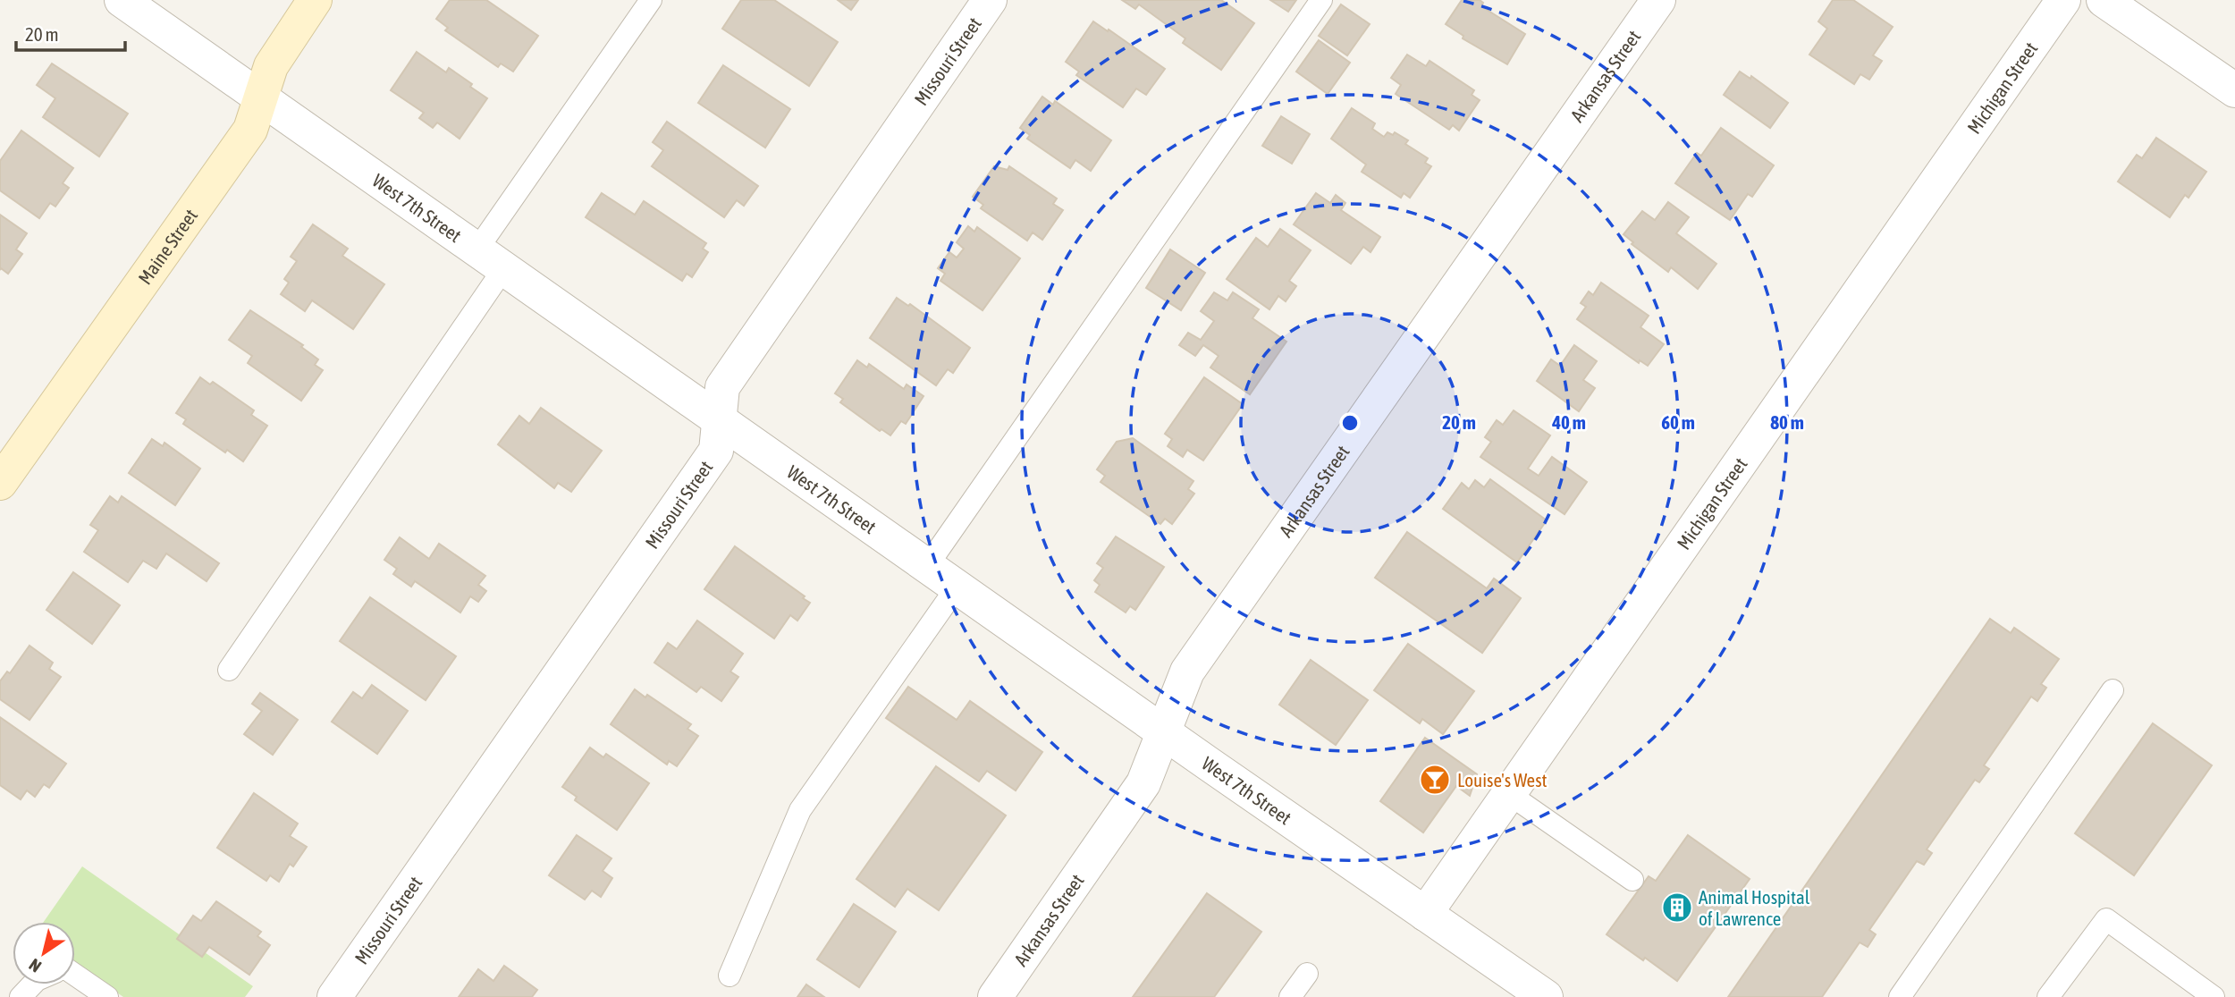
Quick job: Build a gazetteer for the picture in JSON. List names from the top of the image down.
{
  "streets": {
    "street": [
      "Missouri Street",
      "Arkansas Street",
      "Michigan Street",
      "West 7th Street",
      "Maine Street"
    ]
  },
  "crossings": [
    ["Missouri Street", "West 7th Street"],
    ["Arkansas Street", "West 7th Street"],
    ["Michigan Street", "West 7th Street"],
    ["West 7th Street", "Maine Street"]
  ],
  "places": {
    "bar": ["Louise's West"],
    "building": ["Animal Hospital of Lawrence"]
  },
  "scale_bar": "20 m",
  "north": "bottom left",
  "rings": [
    "20 m",
    "40 m",
    "60 m",
    "80 m"
  ]
}
